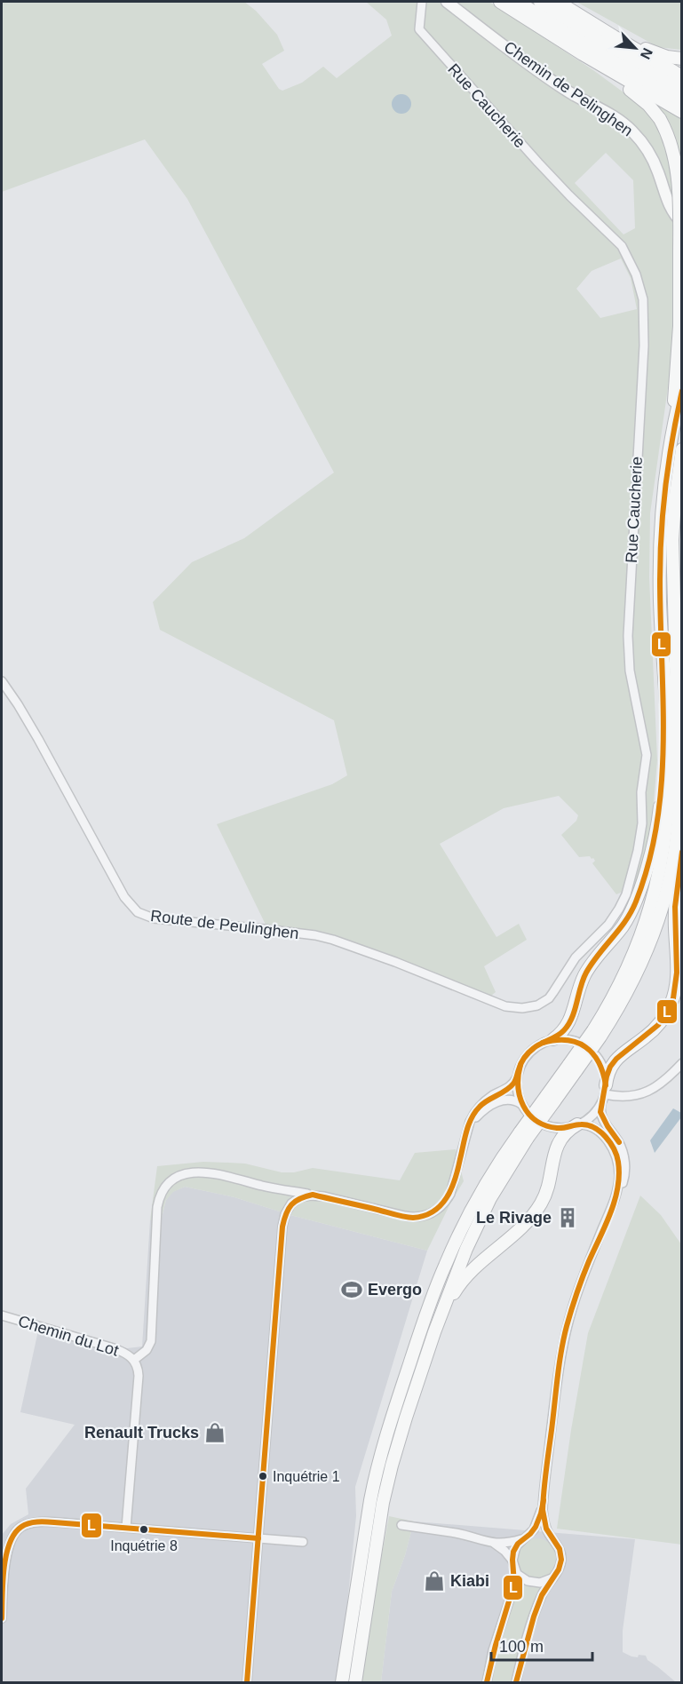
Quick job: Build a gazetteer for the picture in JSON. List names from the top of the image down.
{
  "streets": {
    "main road": ["Chemin de Pelinghen"],
    "street": ["Rue Caucherie", "Route de Peulinghen", "Chemin du Lot"]
  },
  "crossings": [
    ["Rue Caucherie", "Route de Peulinghen"]
  ],
  "places": {
    "building": ["Le Rivage"],
    "sports": ["Evergo"],
    "shop": ["Renault Trucks", "Kiabi"],
    "other": ["Inquétrie 1", "Inquétrie 8"]
  },
  "lines": ["transit line L"],
  "scale_bar": "100 m",
  "north": "bottom right"
}
